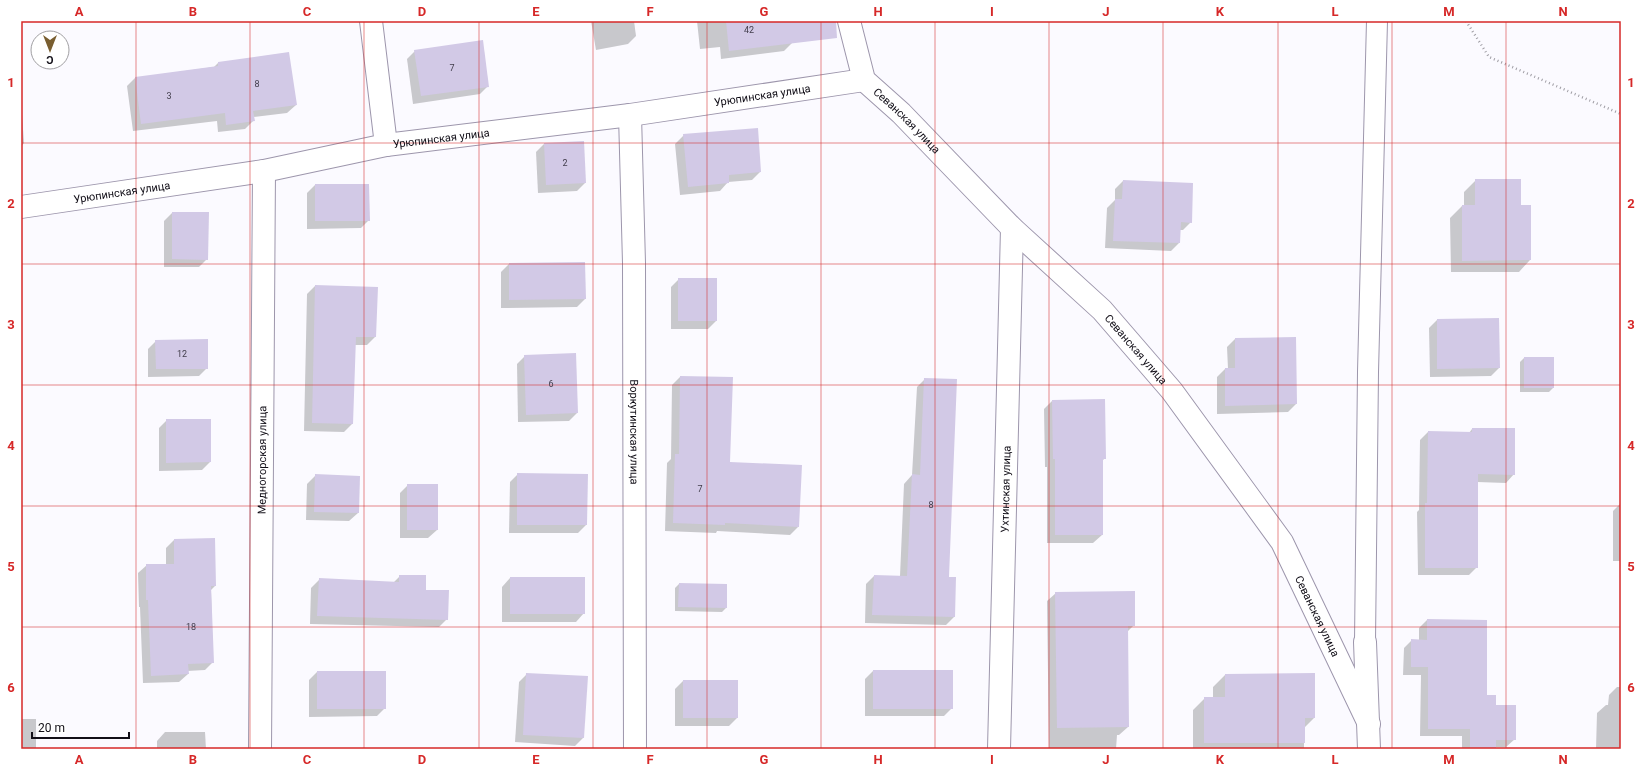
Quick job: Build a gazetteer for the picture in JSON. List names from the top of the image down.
{
  "streets": {
    "street": [
      "Урюпинская улица",
      "Севанская улица",
      "Воркутинская улица",
      "Медногорская улица",
      "Ухтинская улица"
    ]
  },
  "crossings": [
    ["Урюпинская улица", "Севанская улица"],
    ["Урюпинская улица", "Воркутинская улица"],
    ["Урюпинская улица", "Медногорская улица"],
    ["Севанская улица", "Ухтинская улица"]
  ],
  "house_numbers": [
    "42",
    "7",
    "8",
    "3",
    "2",
    "12",
    "6",
    "7",
    "8",
    "18"
  ],
  "scale_bar": "20 m",
  "north": "bottom",
  "grid": {
    "columns": [
      "A",
      "B",
      "C",
      "D",
      "E",
      "F",
      "G",
      "H",
      "I",
      "J",
      "K",
      "L",
      "M",
      "N"
    ],
    "rows": [
      "1",
      "2",
      "3",
      "4",
      "5",
      "6"
    ]
  }
}
